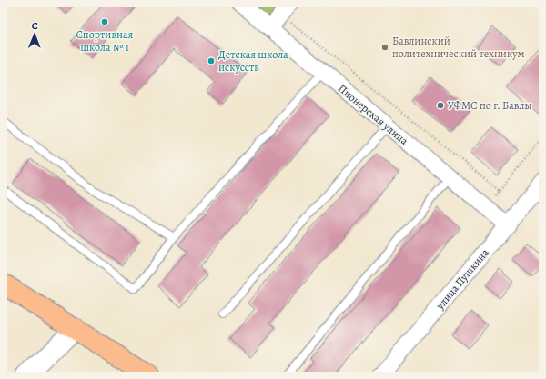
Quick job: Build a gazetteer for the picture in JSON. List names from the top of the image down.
{
  "streets": {
    "street": ["Пионерская улица", "улица Пушкина"]
  },
  "crossings": [
    ["Пионерская улица", "улица Пушкина"]
  ],
  "places": [
    "Спортивная школа № 1",
    "Бавлинский политехнический техникум",
    "Детская школа искусств",
    "УФМС по г. Бавлы"
  ],
  "north": "top"
}
